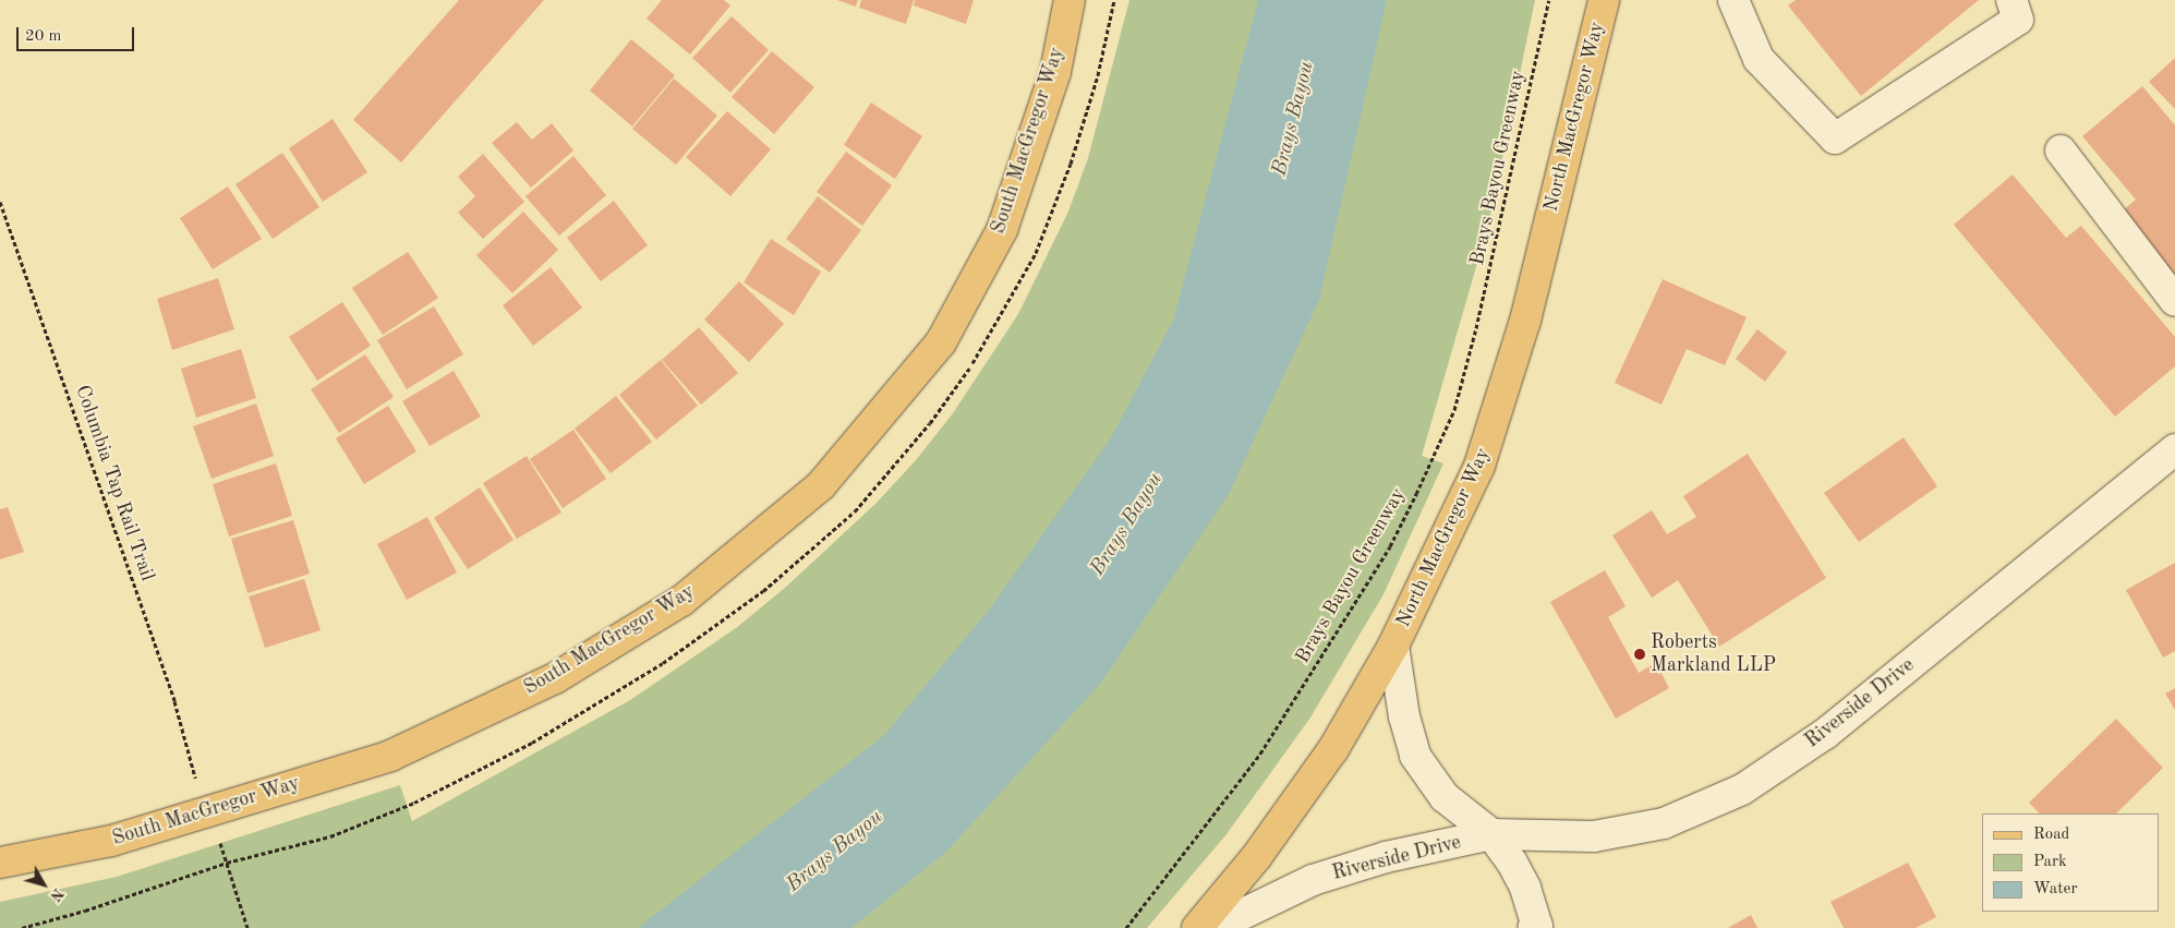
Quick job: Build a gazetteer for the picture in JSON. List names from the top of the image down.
{
  "streets": {
    "main road": ["North MacGregor Way", "South MacGregor Way"],
    "street": ["Riverside Drive"],
    "path": ["Brays Bayou Greenway", "Columbia Tap Rail Trail"]
  },
  "crossings": [
    ["North MacGregor Way", "Riverside Drive"]
  ],
  "water": ["Brays Bayou"],
  "places": ["Roberts Markland LLP"],
  "legend": ["Road", "Park", "Water"],
  "scale_bar": "20 m",
  "north": "bottom right"
}
